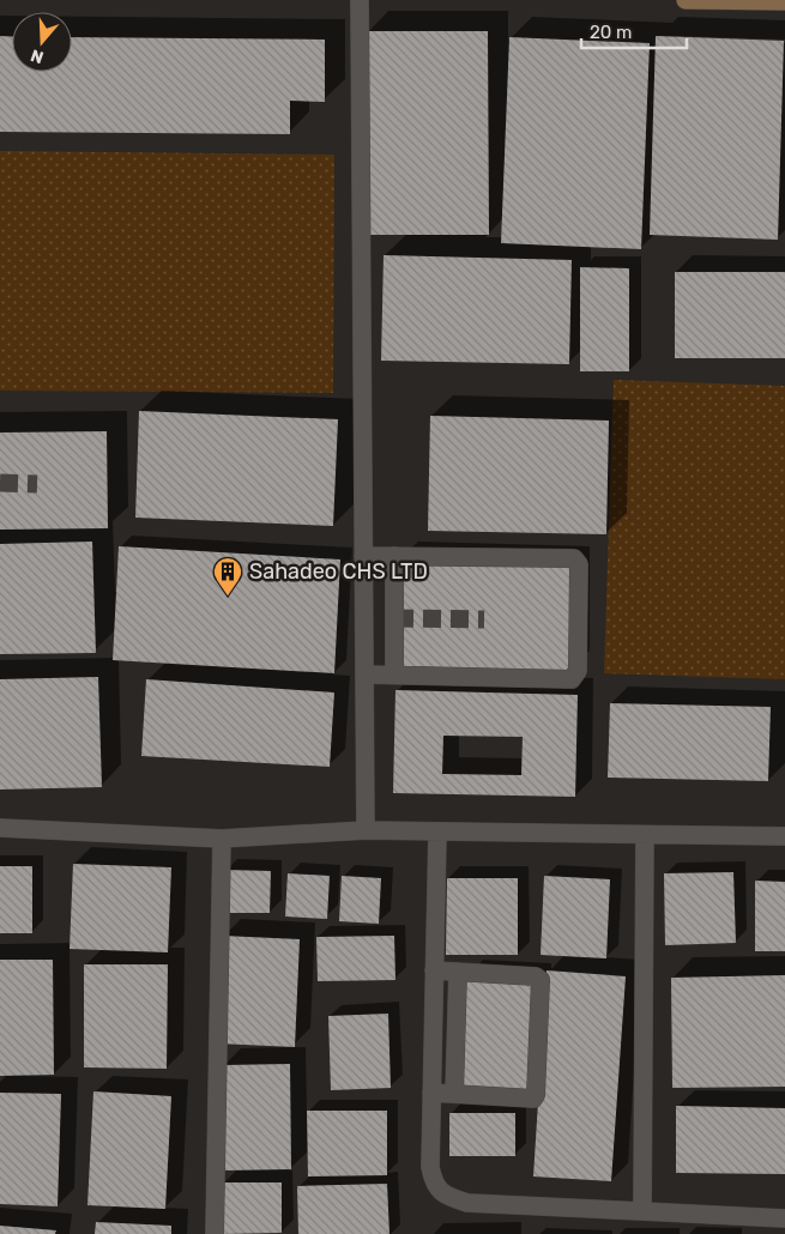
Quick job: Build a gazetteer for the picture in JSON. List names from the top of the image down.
{
  "places": {
    "building": ["Sahadeo CHS LTD"]
  },
  "scale_bar": "20 m",
  "north": "bottom"
}
